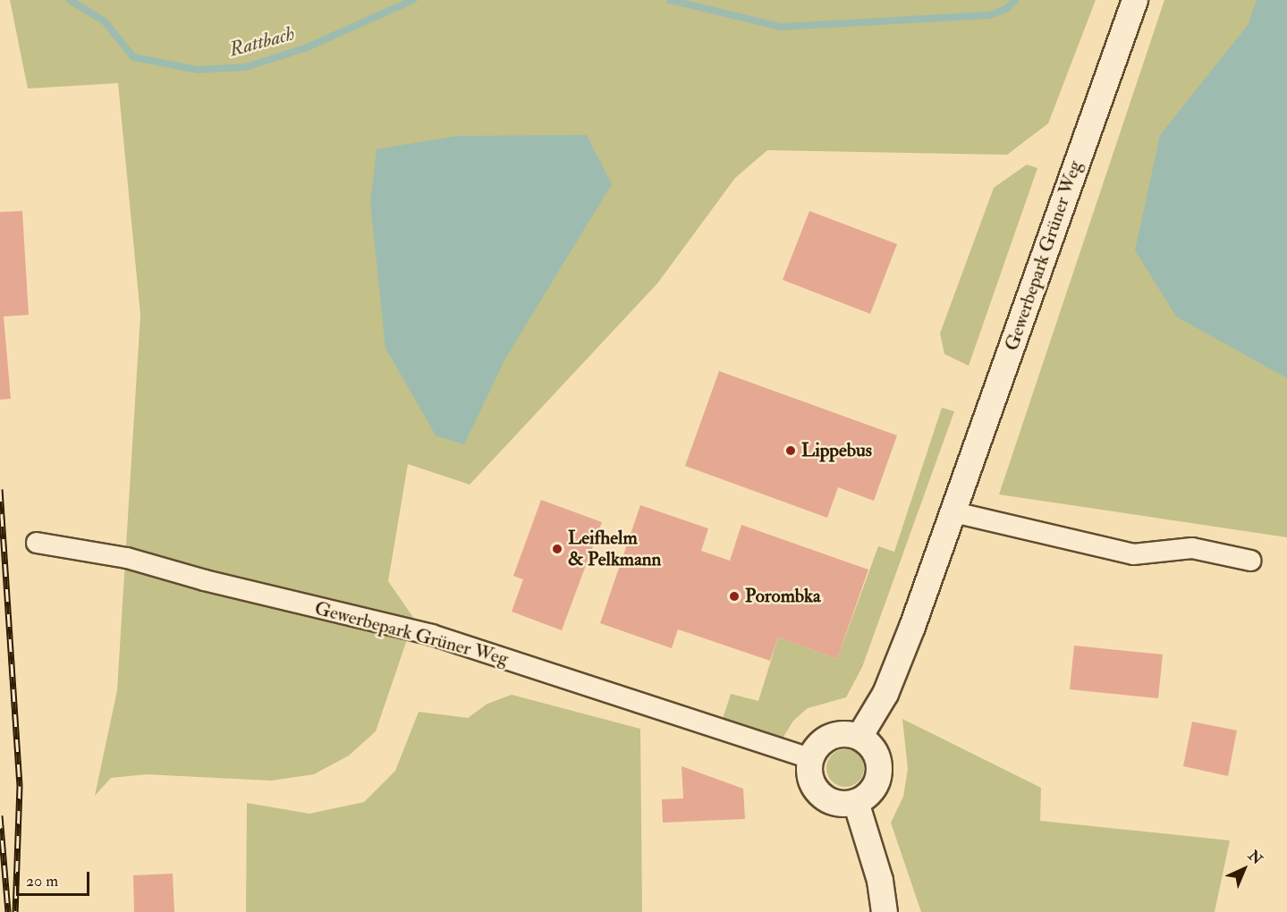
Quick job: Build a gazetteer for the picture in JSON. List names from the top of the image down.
{
  "streets": {
    "street": ["Gewerbepark Grüner Weg"]
  },
  "water": ["Rattbach"],
  "places": ["Lippebus", "Leifhelm & Pelkmann", "Porombka"],
  "scale_bar": "20 m",
  "north": "top right"
}
